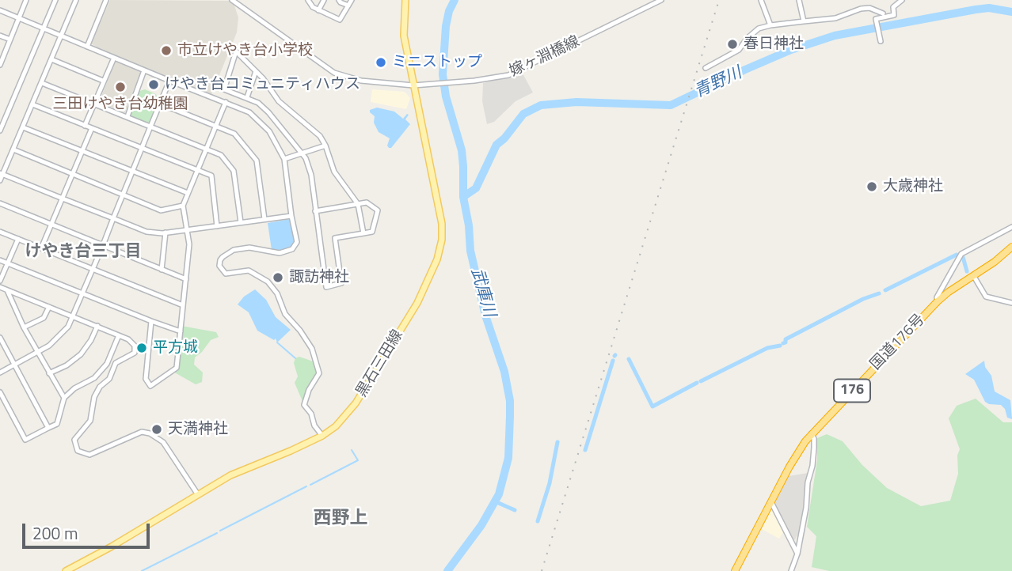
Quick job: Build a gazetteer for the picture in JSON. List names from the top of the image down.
{
  "streets": {
    "highway": ["国道176号", "176"],
    "main road": ["黒石三田線"],
    "street": ["嫁ヶ淵橋線"]
  },
  "crossings": [
    ["嫁ヶ淵橋線", "黒石三田線"]
  ],
  "districts": ["けやき台三丁目", "西野上"],
  "water": ["青野川", "武庫川"],
  "places": [
    "春日神社",
    "市立けやき台小学校",
    "ミニストップ",
    "けやき台コミュニティハウス",
    "三田けやき台幼稚園",
    "大歳神社",
    "諏訪神社",
    "平方城",
    "天満神社"
  ],
  "scale_bar": "200 m"
}
